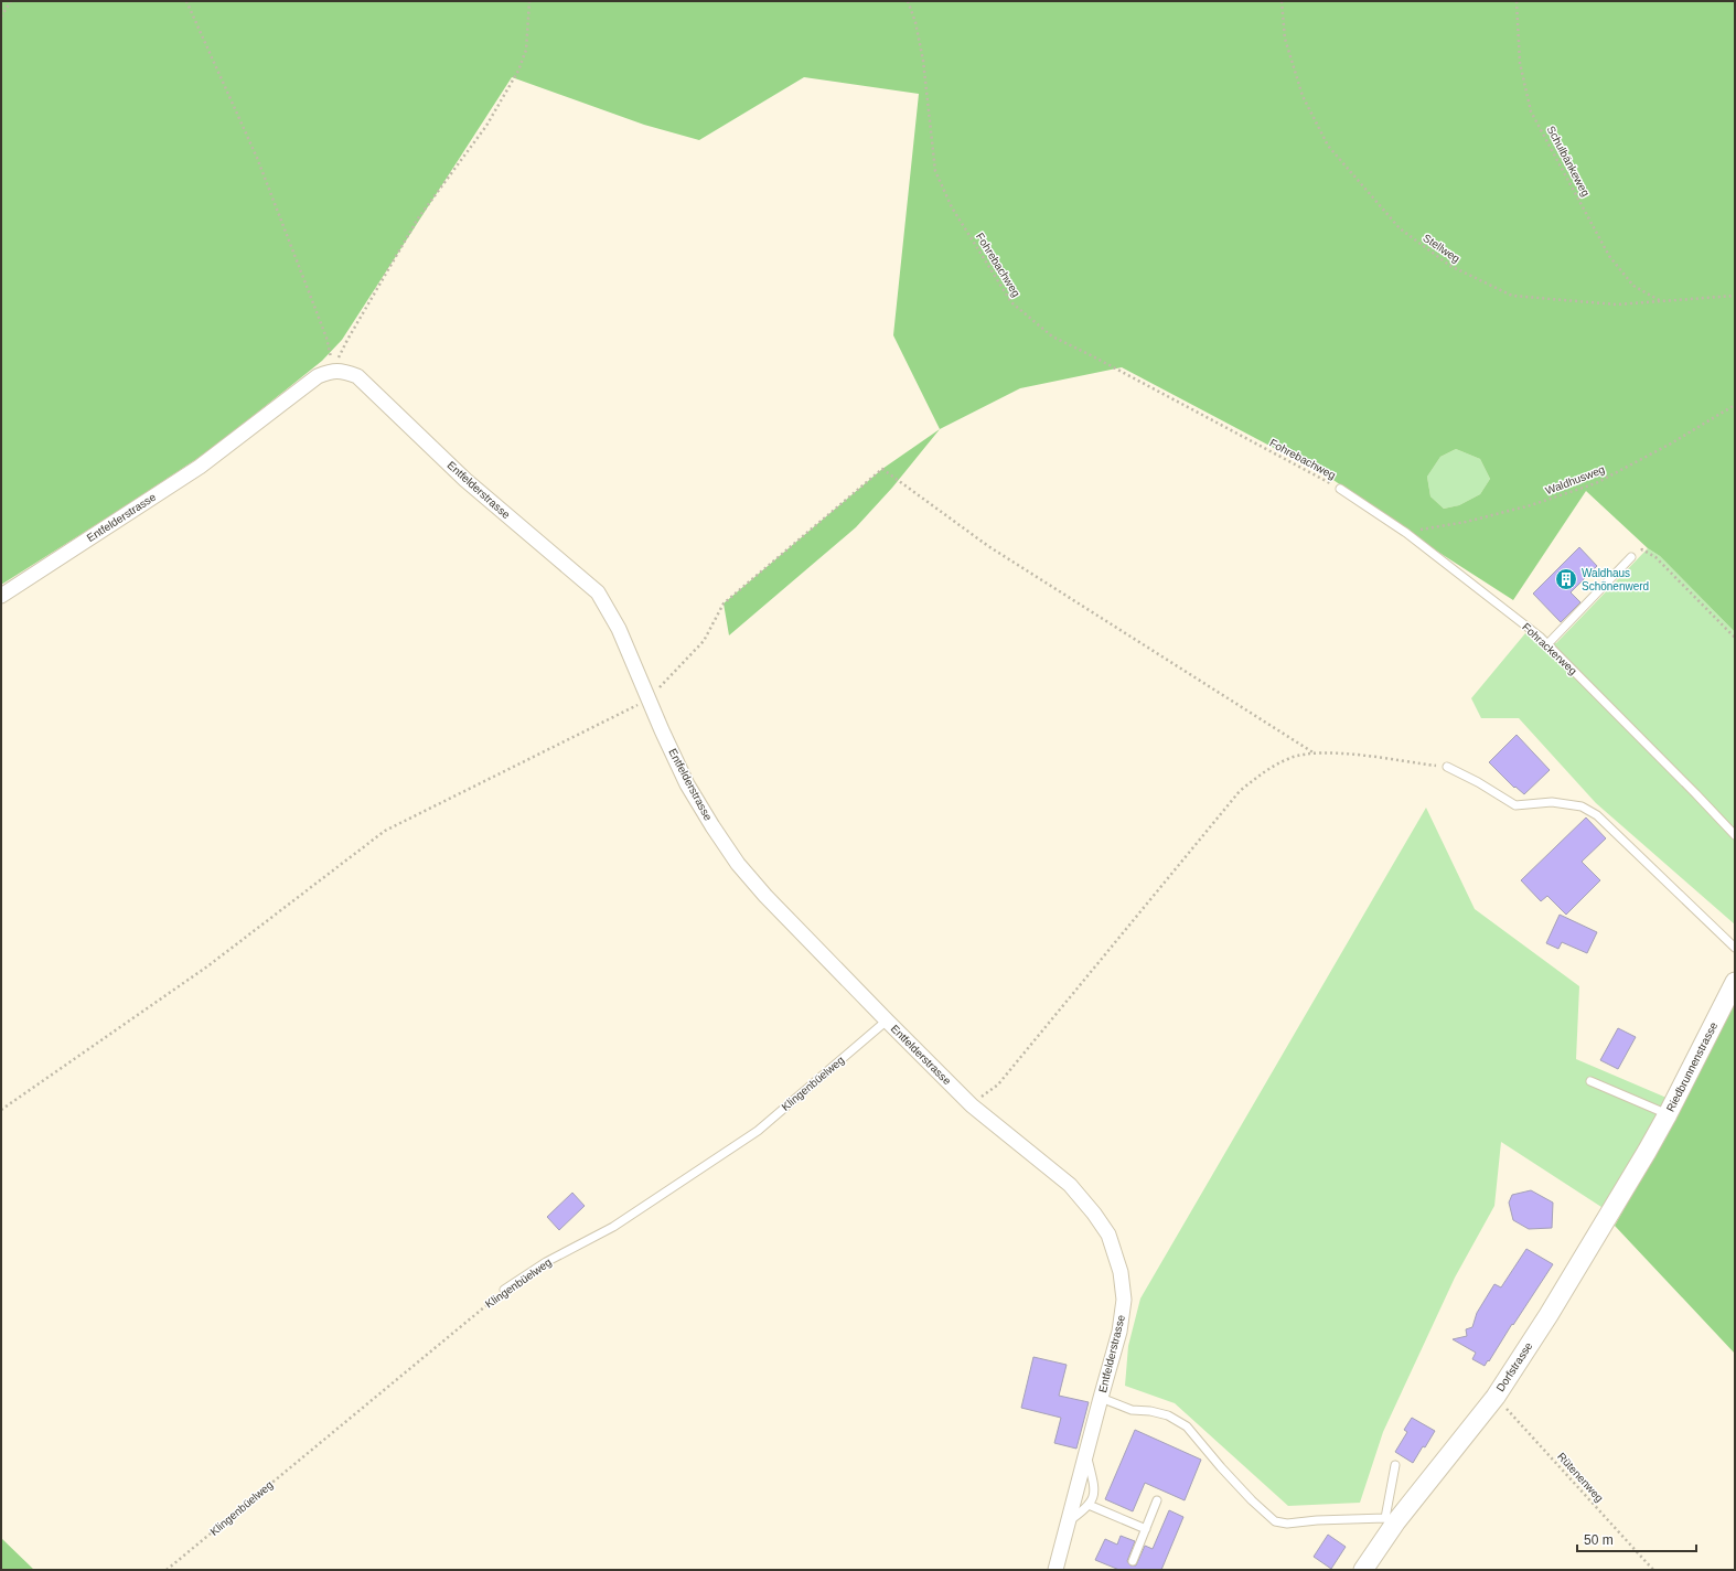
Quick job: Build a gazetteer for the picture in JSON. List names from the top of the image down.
{
  "streets": {
    "street": ["Entfelderstrasse", "Riedbrunnenstrasse", "Dorfstrasse"],
    "lane": ["Fohrackerweg", "Klingenbüelweg"],
    "path": [
      "Schulbänkeweg",
      "Stellweg",
      "Fohrebachweg",
      "Waldhusweg",
      "Rütenenweg"
    ]
  },
  "crossings": [
    ["Schulbänkeweg", "Stellweg"],
    ["Fohrebachweg", "Fohrackerweg"],
    ["Waldhusweg", "Fohrackerweg"],
    ["Entfelderstrasse", "Klingenbüelweg"],
    ["Riedbrunnenstrasse", "Dorfstrasse"],
    ["Dorfstrasse", "Rütenenweg"]
  ],
  "places": {
    "building": ["Waldhaus Schönenwerd"]
  },
  "scale_bar": "50 m"
}
